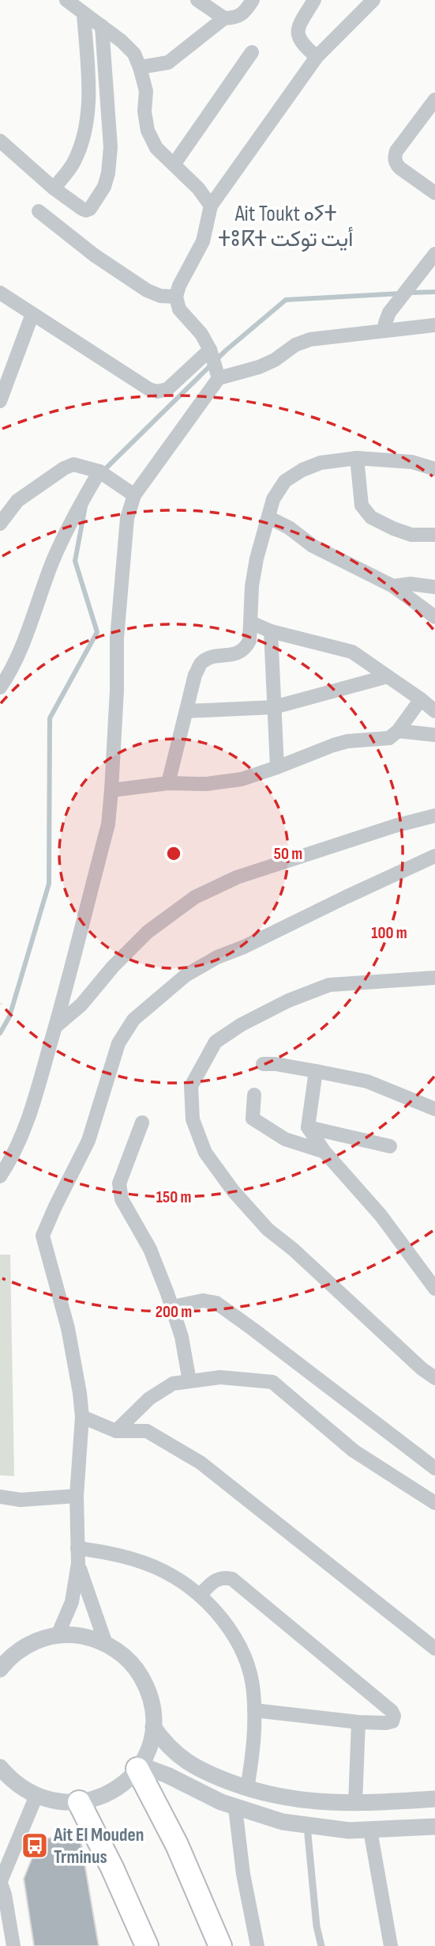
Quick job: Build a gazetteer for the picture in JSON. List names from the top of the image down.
{
  "districts": ["Ait Toukt ⴰⵢⵜ ⵜⵓⴽⵜ أيت توكت"],
  "places": {
    "bus stop": ["Ait El Mouden Trminus"]
  },
  "rings": [
    "50 m",
    "100 m",
    "150 m",
    "200 m"
  ]
}
